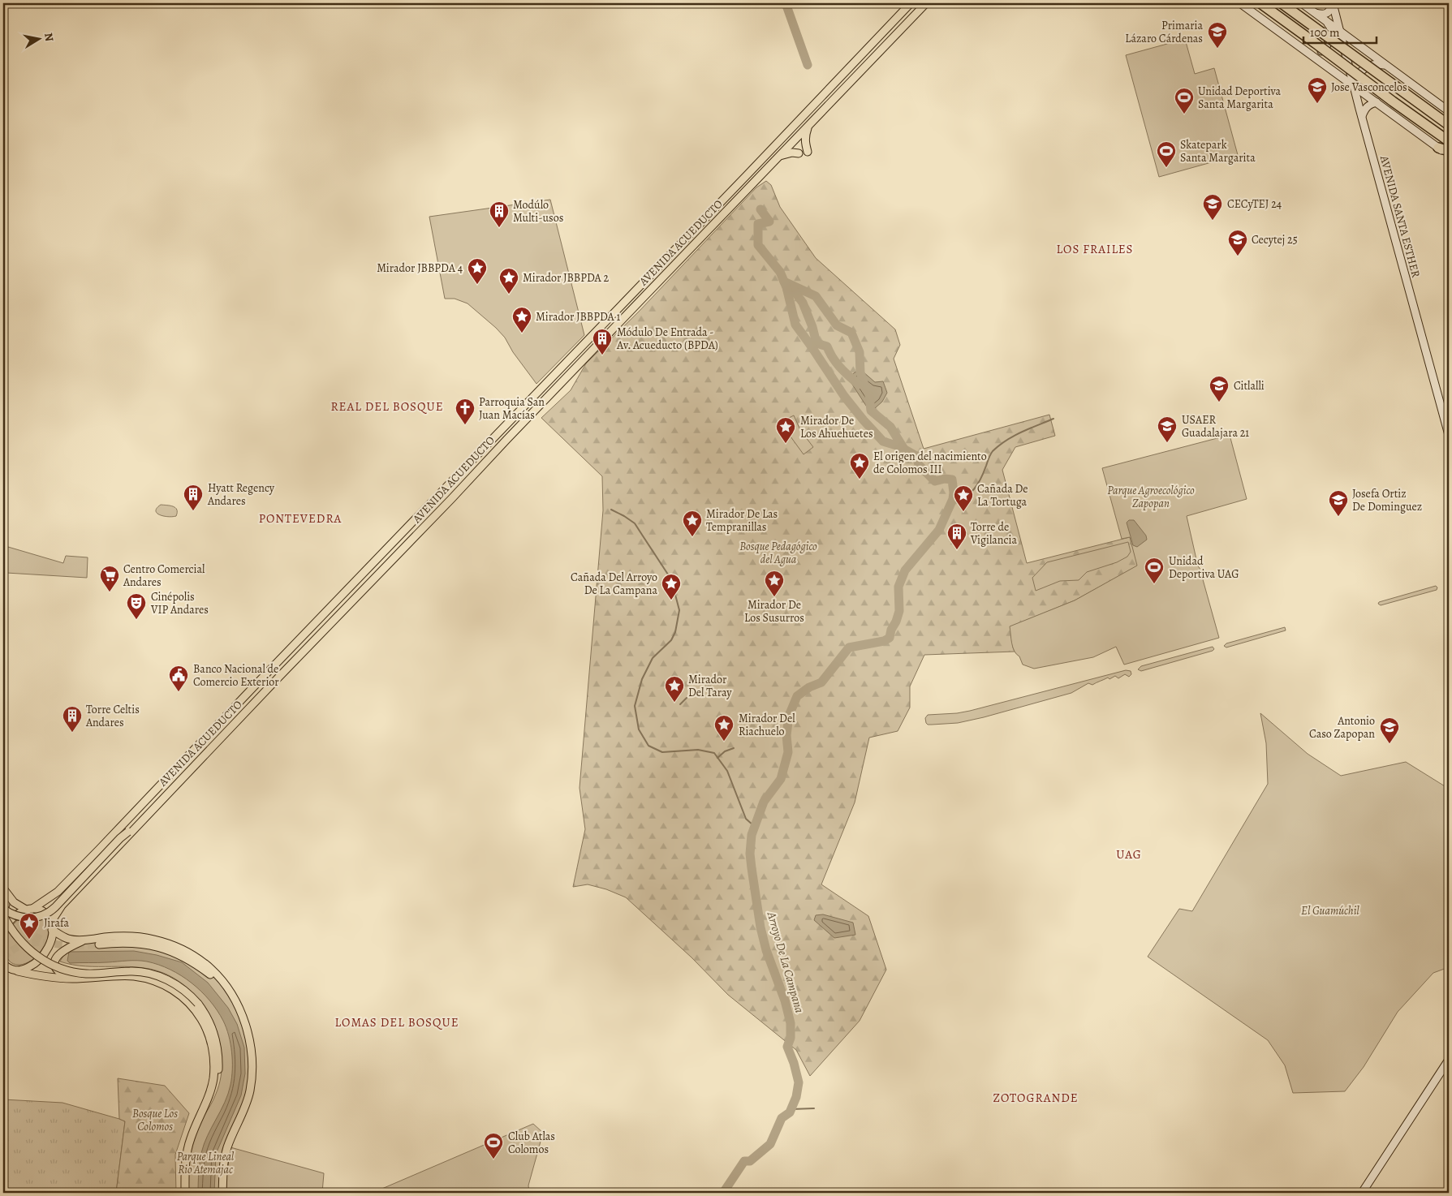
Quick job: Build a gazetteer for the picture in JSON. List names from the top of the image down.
{
  "streets": {
    "main road": ["AVENIDA SANTA ESTHER", "AVENIDA ACUEDUCTO"]
  },
  "districts": [
    "LOS FRAILES",
    "REAL DEL BOSQUE",
    "PONTEVEDRA",
    "UAG",
    "LOMAS DEL BOSQUE",
    "ZOTOGRANDE"
  ],
  "water": ["Arroyo De La Campana"],
  "parks": [
    "Parque Agroecológico Zapopan",
    "Bosque Pedagógico del Agua",
    "El Guamúchil",
    "Bosque Los Colomos",
    "Parque Lineal Rio Atemajac"
  ],
  "places": {
    "school or university": [
      "Primaria Lázaro Cárdenas",
      "Jose Vasconcelos",
      "CECyTEJ 24",
      "Cecytej 25",
      "Citlalli",
      "USAER Guadalajara 21",
      "Josefa Ortiz De Dominguez",
      "Antonio Caso Zapopan"
    ],
    "sports": [
      "Unidad Deportiva Santa Margarita",
      "Skatepark Santa Margarita",
      "Unidad Deportiva UAG",
      "Club Atlas Colomos"
    ],
    "building": [
      "Modúlo Multi-usos",
      "Módulo De Entrada - Av. Acueducto (BPDA)",
      "Hyatt Regency Andares",
      "Torre de Vigilancia",
      "Torre Celtis Andares"
    ],
    "place": [
      "Mirador JBBPDA 4",
      "Mirador JBBPDA 2",
      "Mirador JBBPDA 1",
      "Mirador De Los Ahuehuetes",
      "El origen del nacimiento de Colomos III",
      "Cañada De La Tortuga",
      "Mirador De Las Tempranillas",
      "Mirador De Los Susurros",
      "Cañada Del Arroyo De La Campana",
      "Mirador Del Taray",
      "Mirador Del Riachuelo",
      "Jirafa"
    ],
    "church": ["Parroquia San Juan Macías"],
    "supermarket": ["Centro Comercial Andares"],
    "theatre": ["Cinépolis VIP Andares"],
    "public building": ["Banco Nacional de Comercio Exterior"]
  },
  "scale_bar": "100 m",
  "north": "right"
}
